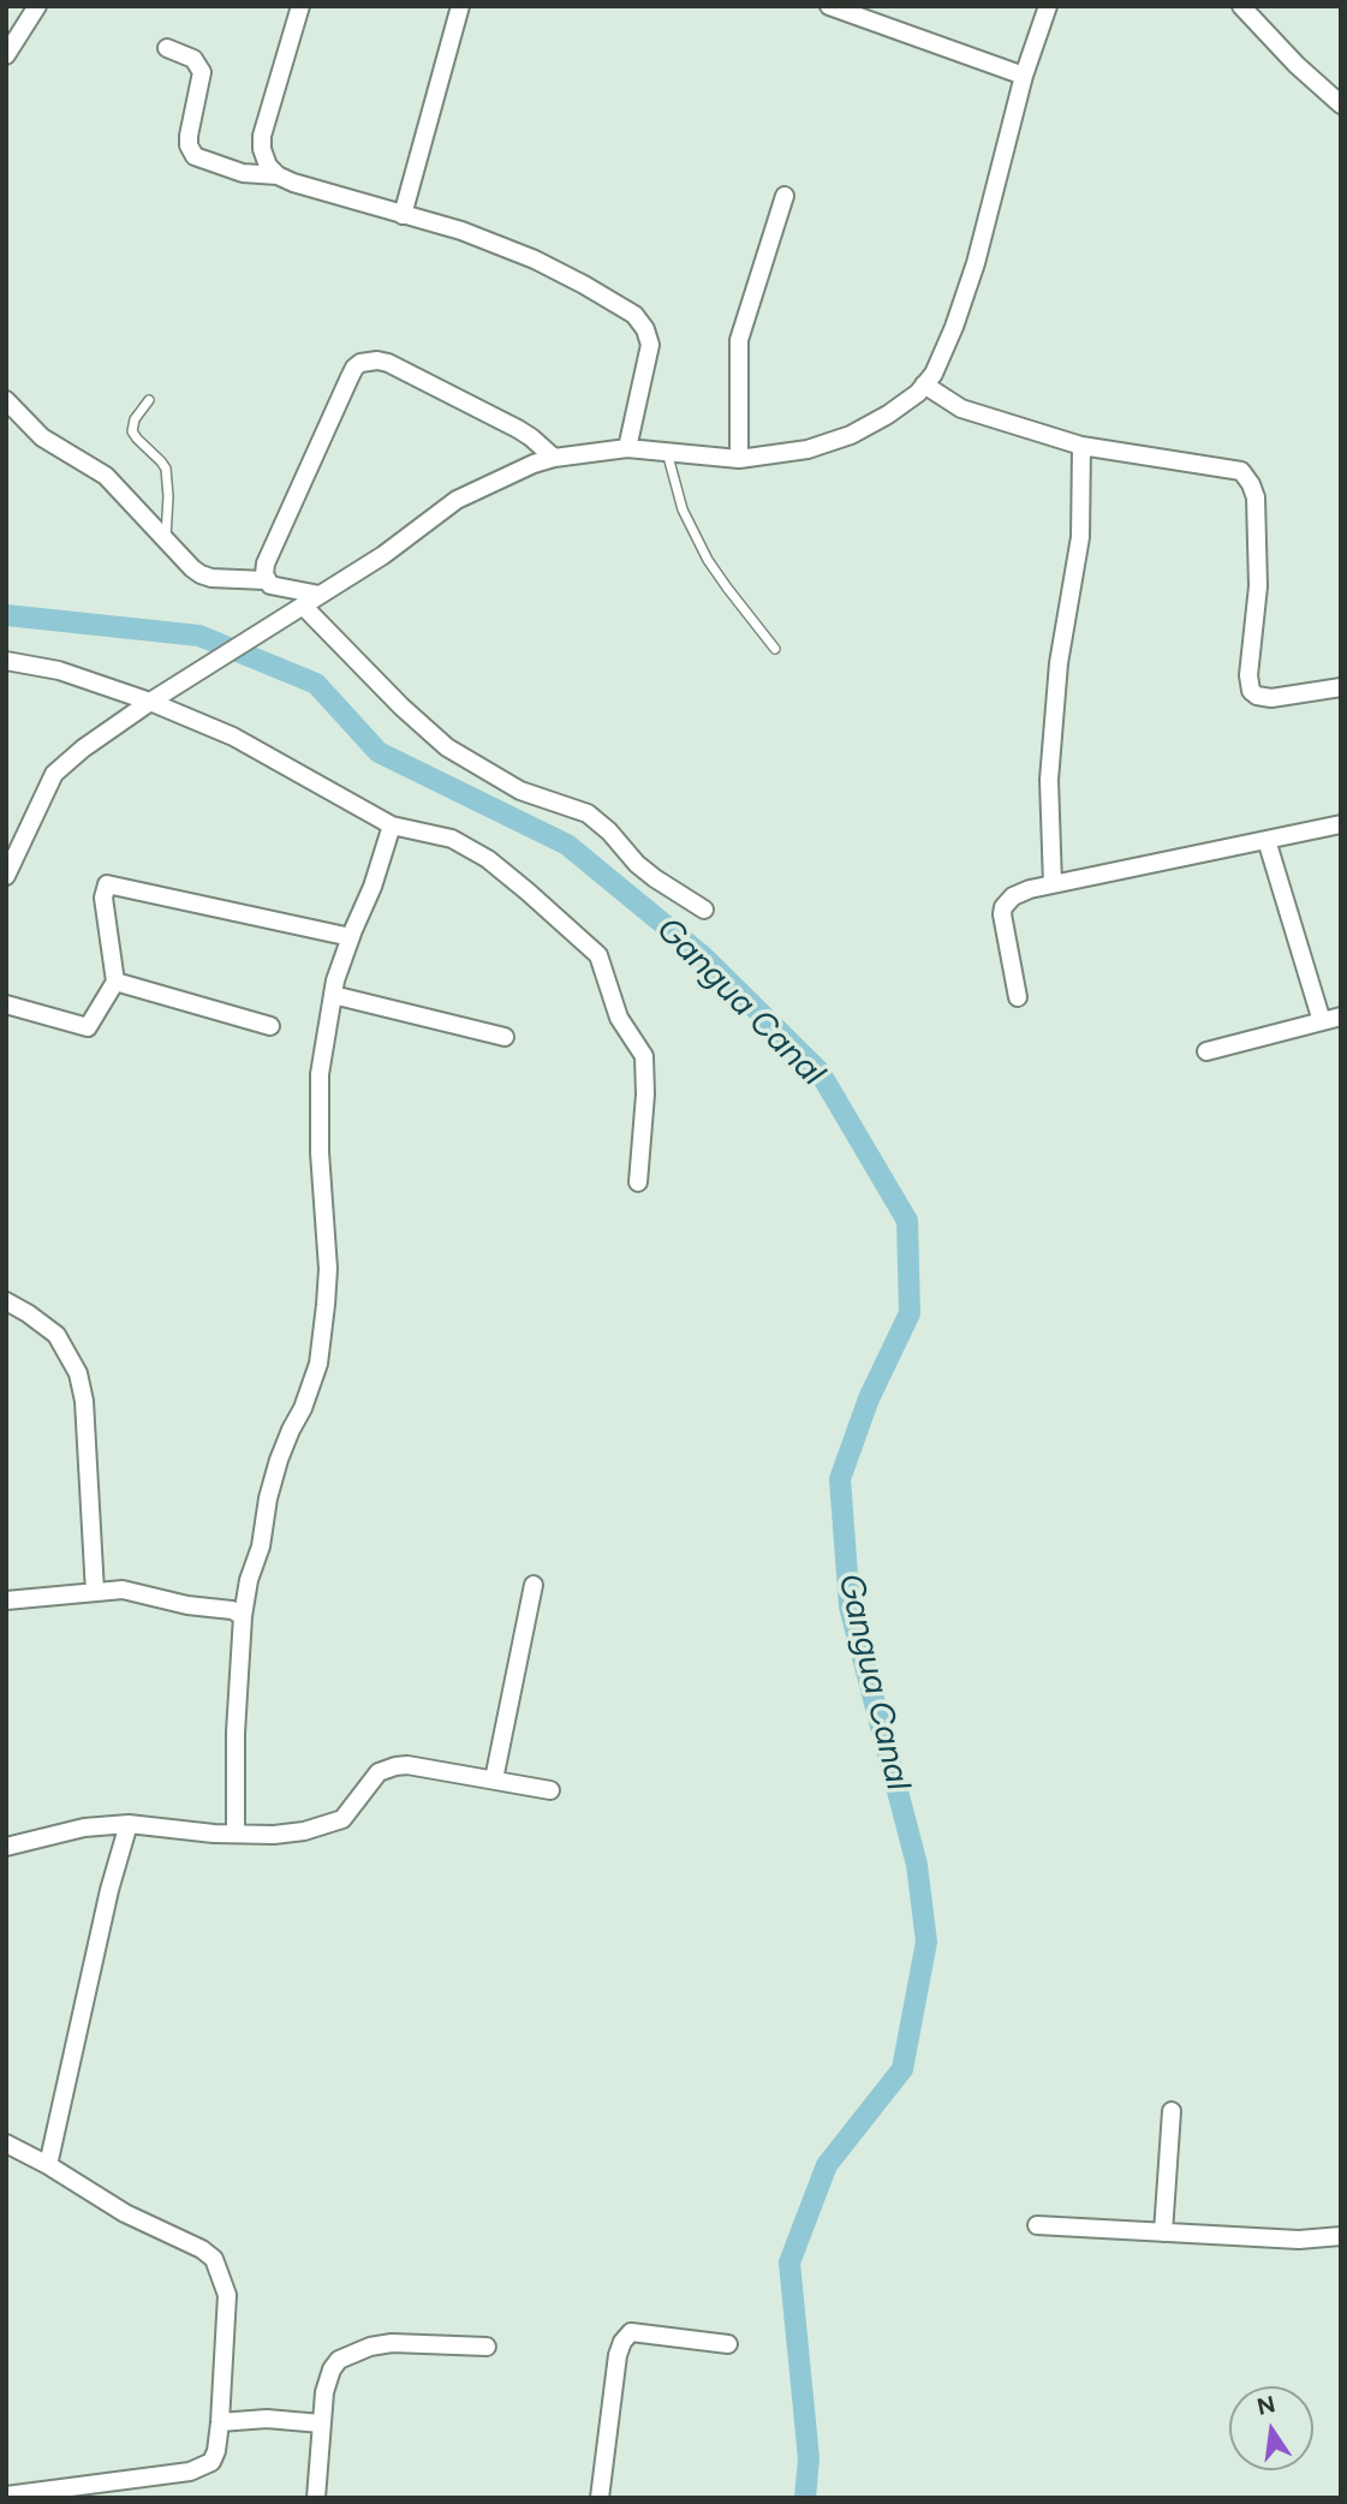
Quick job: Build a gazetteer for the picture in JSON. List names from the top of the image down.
{
  "water": ["Gangua Canal"],
  "north": "top"
}
